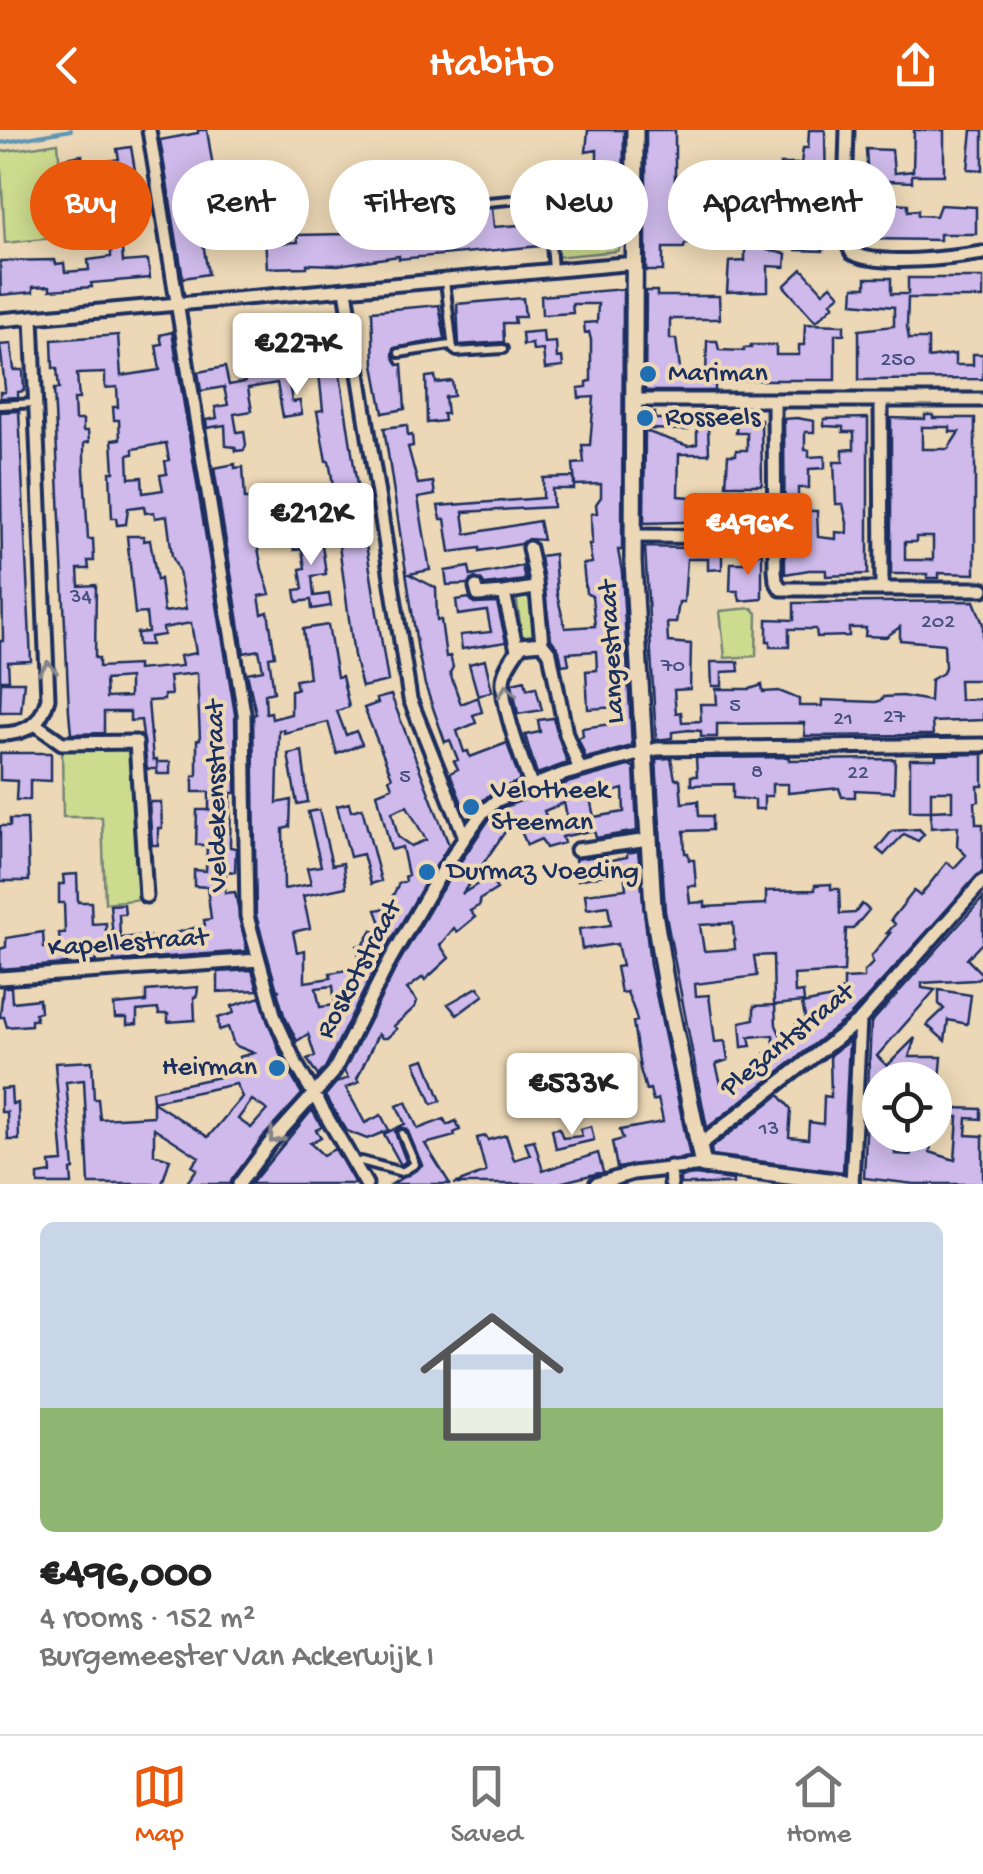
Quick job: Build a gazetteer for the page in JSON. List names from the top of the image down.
{
  "streets": {
    "street": [
      "Langestraat",
      "Veldekensstraat",
      "Kapellestraat",
      "Roskotstraat",
      "Plezantstraat"
    ]
  },
  "crossings": [
    ["Langestraat", "Roskotstraat"],
    ["Langestraat", "Plezantstraat"],
    ["Veldekensstraat", "Kapellestraat"],
    ["Veldekensstraat", "Roskotstraat"]
  ],
  "places": [
    "Mariman",
    "Rosseels",
    "Velotheek Steeman",
    "Durmaz Voeding",
    "Heirman"
  ],
  "house_numbers": [
    "250",
    "34",
    "202",
    "70",
    "5",
    "27",
    "21",
    "8",
    "22",
    "5",
    "13"
  ],
  "page": {
    "header": "Habito",
    "chip": [
      "Buy",
      "Rent",
      "Filters",
      "New",
      "Apartment"
    ],
    "price": [
      "€227K",
      "€212K",
      "€496K",
      "€533K"
    ],
    "list": [
      {
        "name": "€496,000",
        "note": "4 rooms · 152 m² · Burgemeester Van Ackerwijk I"
      }
    ],
    "tabs": ["Map", "Saved", "Home"]
  }
}
